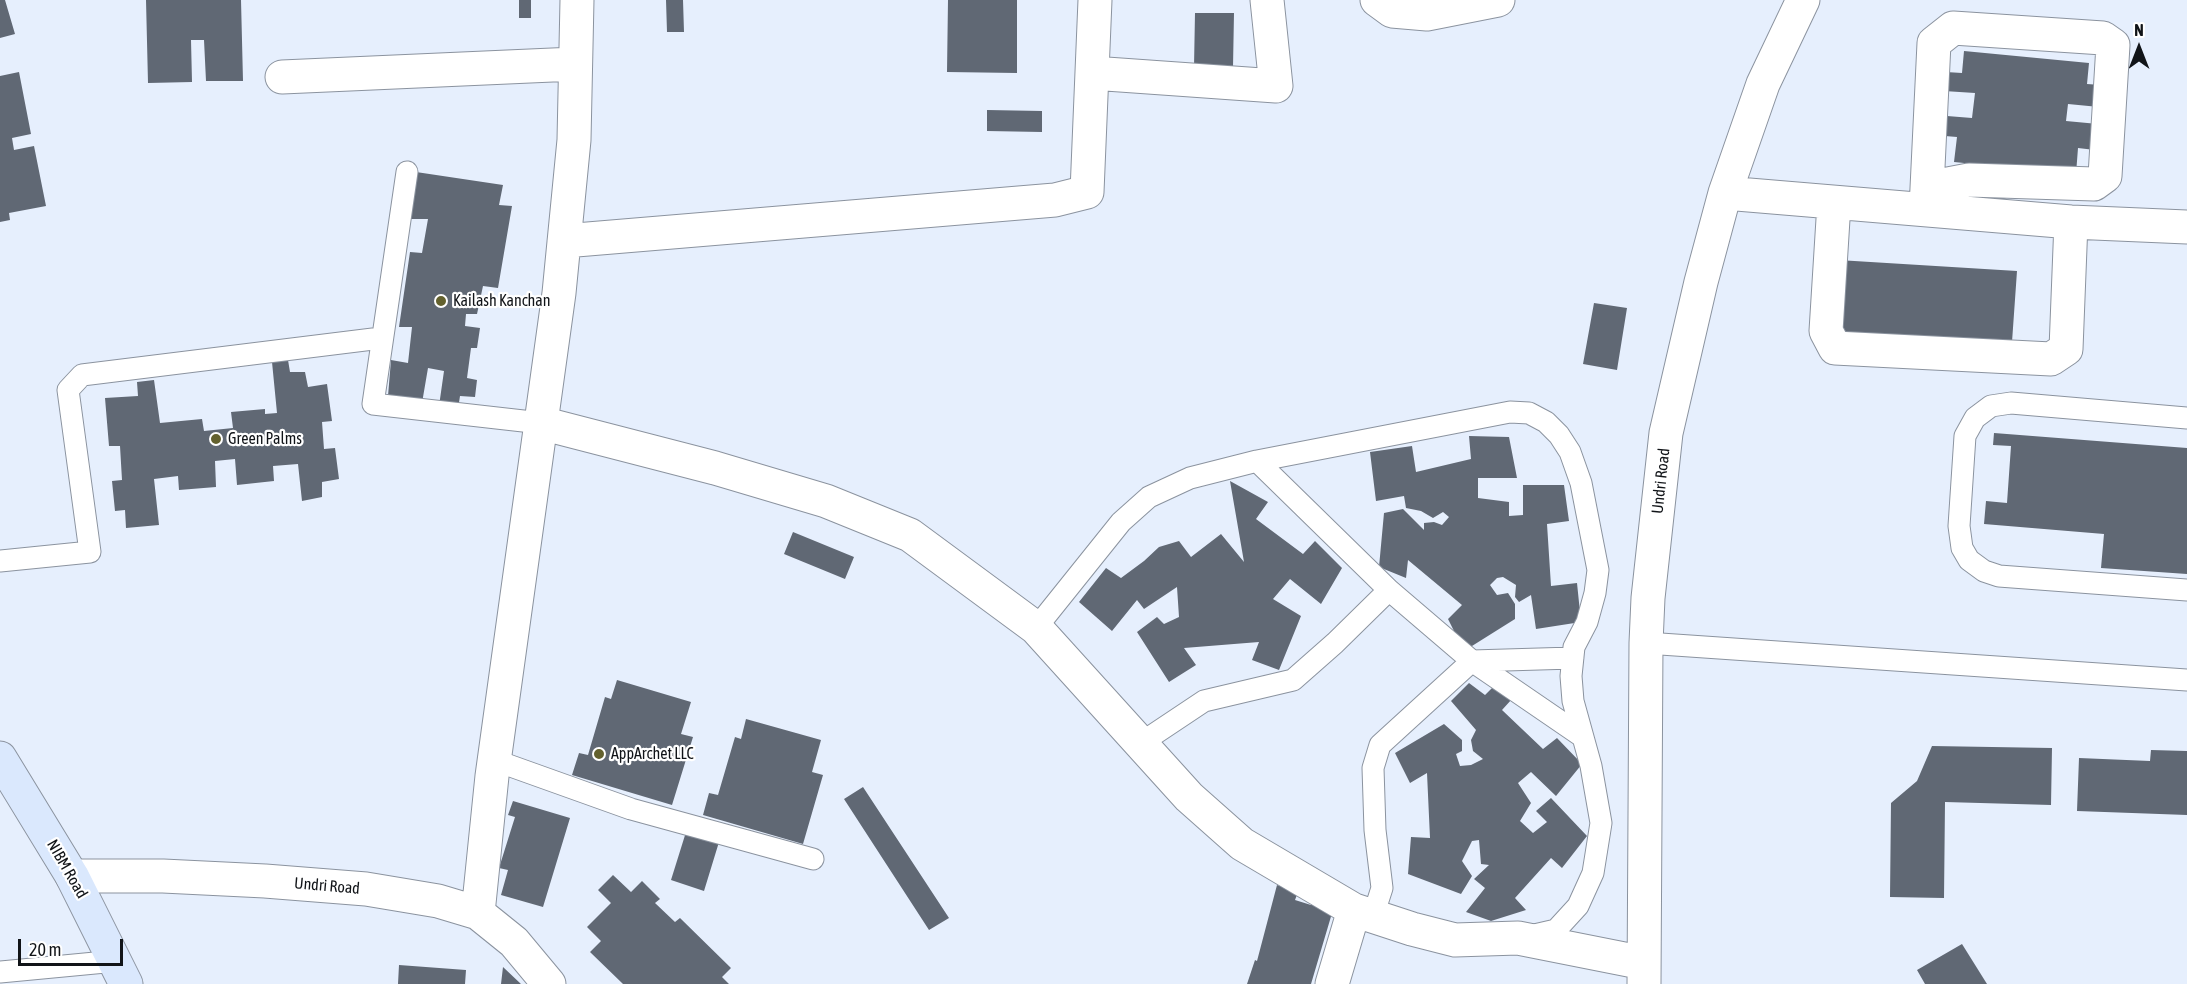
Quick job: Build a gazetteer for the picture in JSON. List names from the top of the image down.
{
  "streets": {
    "main road": ["NIBM Road"],
    "street": ["Undri Road"]
  },
  "crossings": [
    ["Undri Road", "NIBM Road"]
  ],
  "places": ["Kailash Kanchan", "Green Palms", "AppArchet LLC"],
  "scale_bar": "20 m",
  "north": "top"
}
